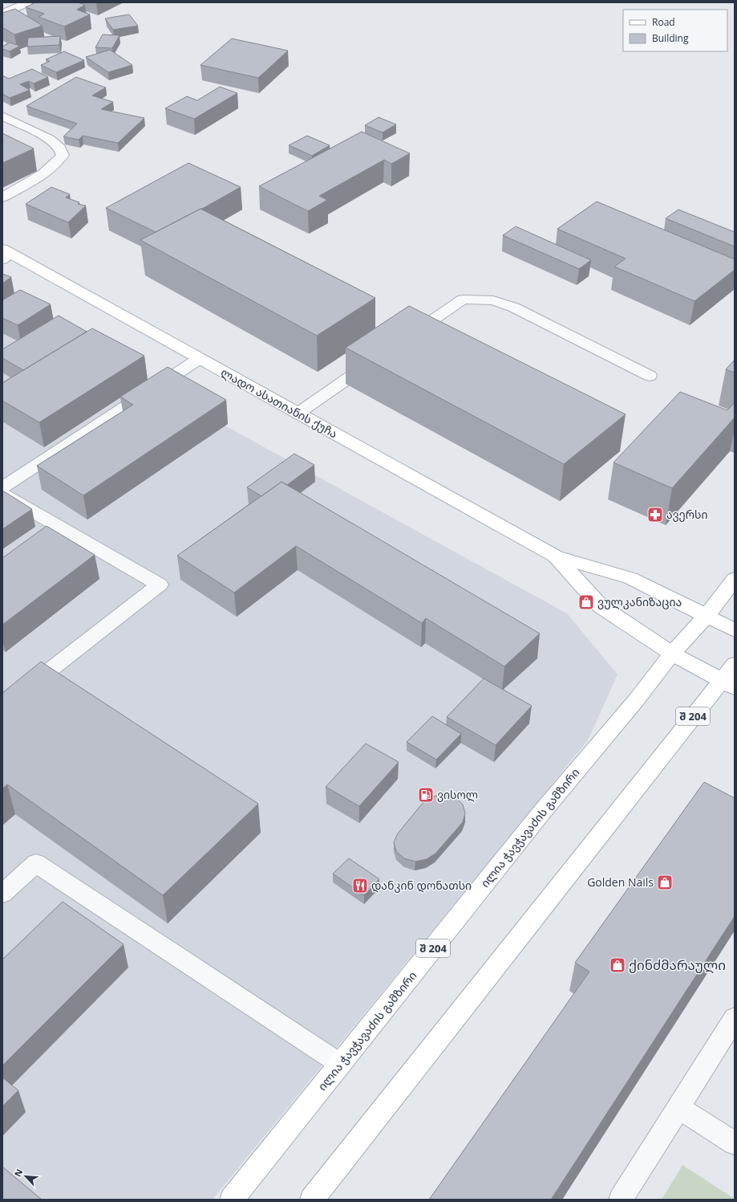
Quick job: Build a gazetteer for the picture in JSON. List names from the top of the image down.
{
  "streets": {
    "main road": ["ლადო ასათიანის ქუჩა", "შ 204", "ილია ჭავჭავაძის გამზირი"]
  },
  "crossings": [
    ["ლადო ასათიანის ქუჩა", "შ 204"],
    ["ლადო ასათიანის ქუჩა", "ილია ჭავჭავაძის გამზირი"]
  ],
  "places": {
    "pharmacy": ["ავერსი"],
    "shop": ["ვულკანიზაცია", "Golden Nails", "ქინძმარაული"],
    "fuel station": ["ვისოლ"],
    "restaurant": ["დანკინ დონათსი"]
  },
  "legend": ["Road", "Building"],
  "north": "top left"
}
